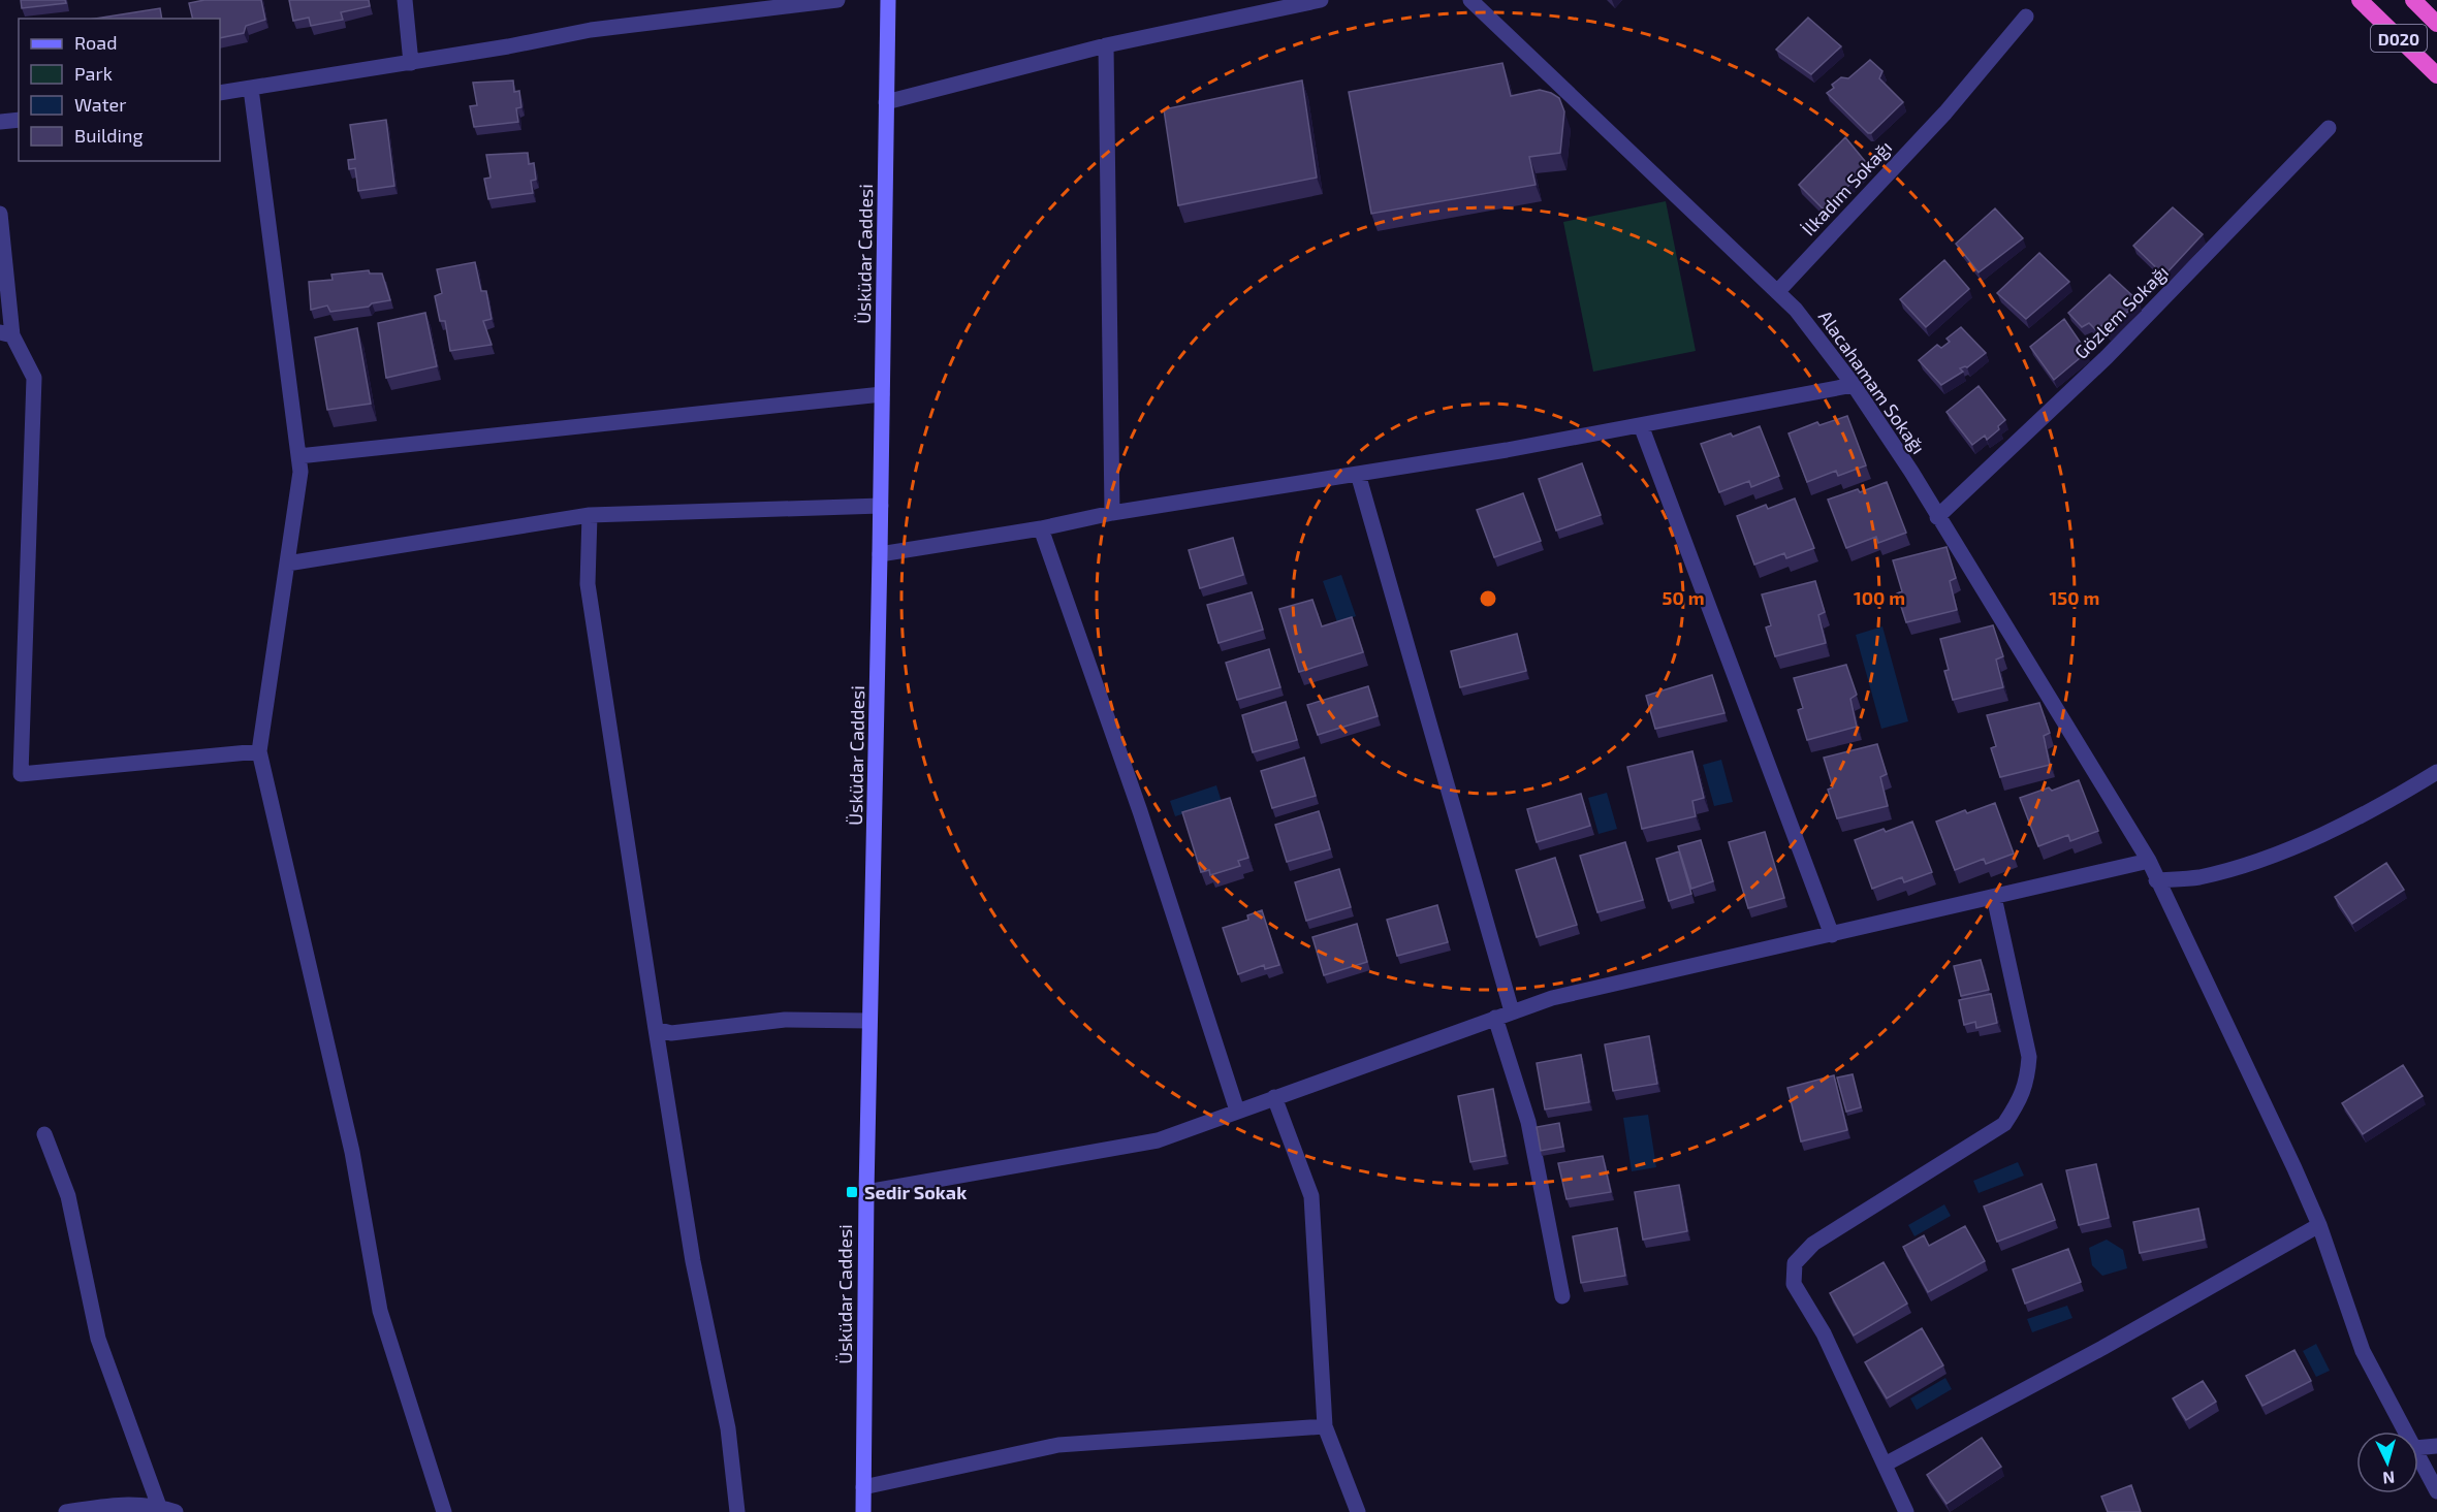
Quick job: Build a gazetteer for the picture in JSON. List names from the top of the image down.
{
  "streets": {
    "highway": ["D020"],
    "main road": ["Üsküdar Caddesi"],
    "street": ["İlkadım Sokağı", "Gözlem Sokağı", "Alacahamam Sokağı"]
  },
  "crossings": [
    ["İlkadım Sokağı", "Alacahamam Sokağı"],
    ["Gözlem Sokağı", "Alacahamam Sokağı"]
  ],
  "places": {
    "transit": ["Sedir Sokak"]
  },
  "legend": [
    "Road",
    "Park",
    "Water",
    "Building"
  ],
  "north": "bottom",
  "rings": ["50 m", "100 m", "150 m"]
}
